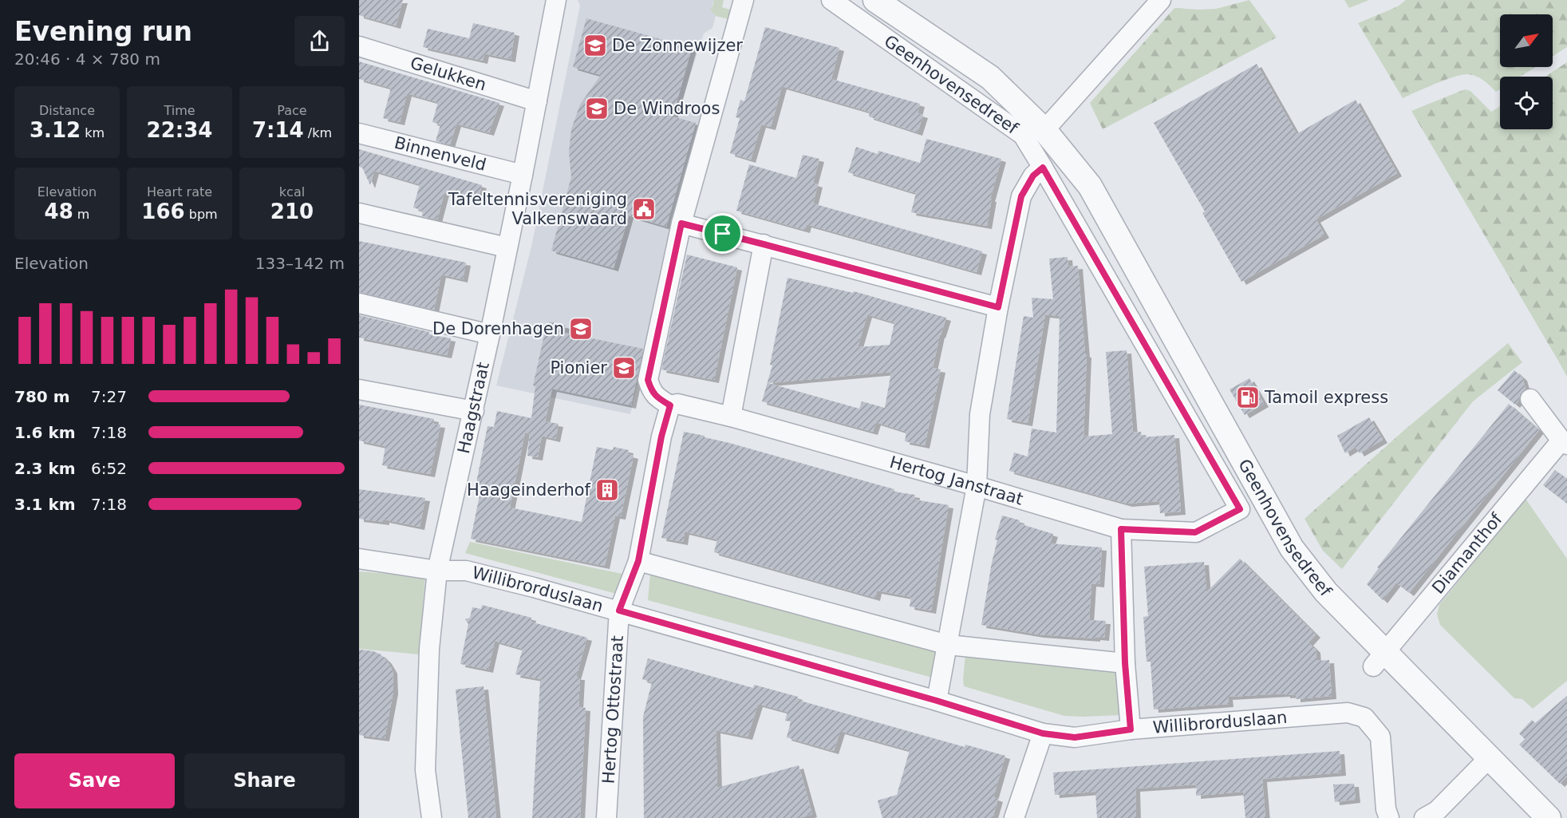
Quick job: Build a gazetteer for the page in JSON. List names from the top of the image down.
{
  "streets": {
    "street": [
      "Gelukken",
      "Geenhovensedreef",
      "Binnenveld",
      "Haagstraat",
      "Hertog Janstraat",
      "Diamanthof",
      "Willibrorduslaan",
      "Hertog Ottostraat"
    ]
  },
  "crossings": [
    ["Gelukken", "Haagstraat"],
    ["Geenhovensedreef", "Hertog Janstraat"],
    ["Geenhovensedreef", "Diamanthof"],
    ["Binnenveld", "Haagstraat"],
    ["Haagstraat", "Willibrorduslaan"],
    ["Hertog Janstraat", "Hertog Ottostraat"],
    ["Willibrorduslaan", "Hertog Ottostraat"]
  ],
  "places": {
    "school or university": [
      "De Zonnewijzer",
      "De Windroos",
      "De Dorenhagen",
      "Pionier"
    ],
    "public building": ["Tafeltennisvereniging Valkenswaard"],
    "fuel station": ["Tamoil express"],
    "building": ["Haageinderhof"]
  },
  "north": "top right",
  "page": {
    "heading": ["Evening run", "20:46 · 4 × 780 m"],
    "stats": [
      ["Distance", "3.12 km"],
      ["Time", "22:34"],
      ["Pace", "7:14 /km"],
      ["Elevation", "48 m"],
      ["Heart rate", "166 bpm"],
      ["kcal", "210"]
    ],
    "chart": ["Elevation", "133–142 m"],
    "list": [
      {
        "name": "780 m",
        "note": "7:27"
      },
      {
        "name": "1.6 km",
        "note": "7:18"
      },
      {
        "name": "2.3 km",
        "note": "6:52"
      },
      {
        "name": "3.1 km",
        "note": "7:18"
      }
    ],
    "buttons": ["Save", "Share"]
  }
}
